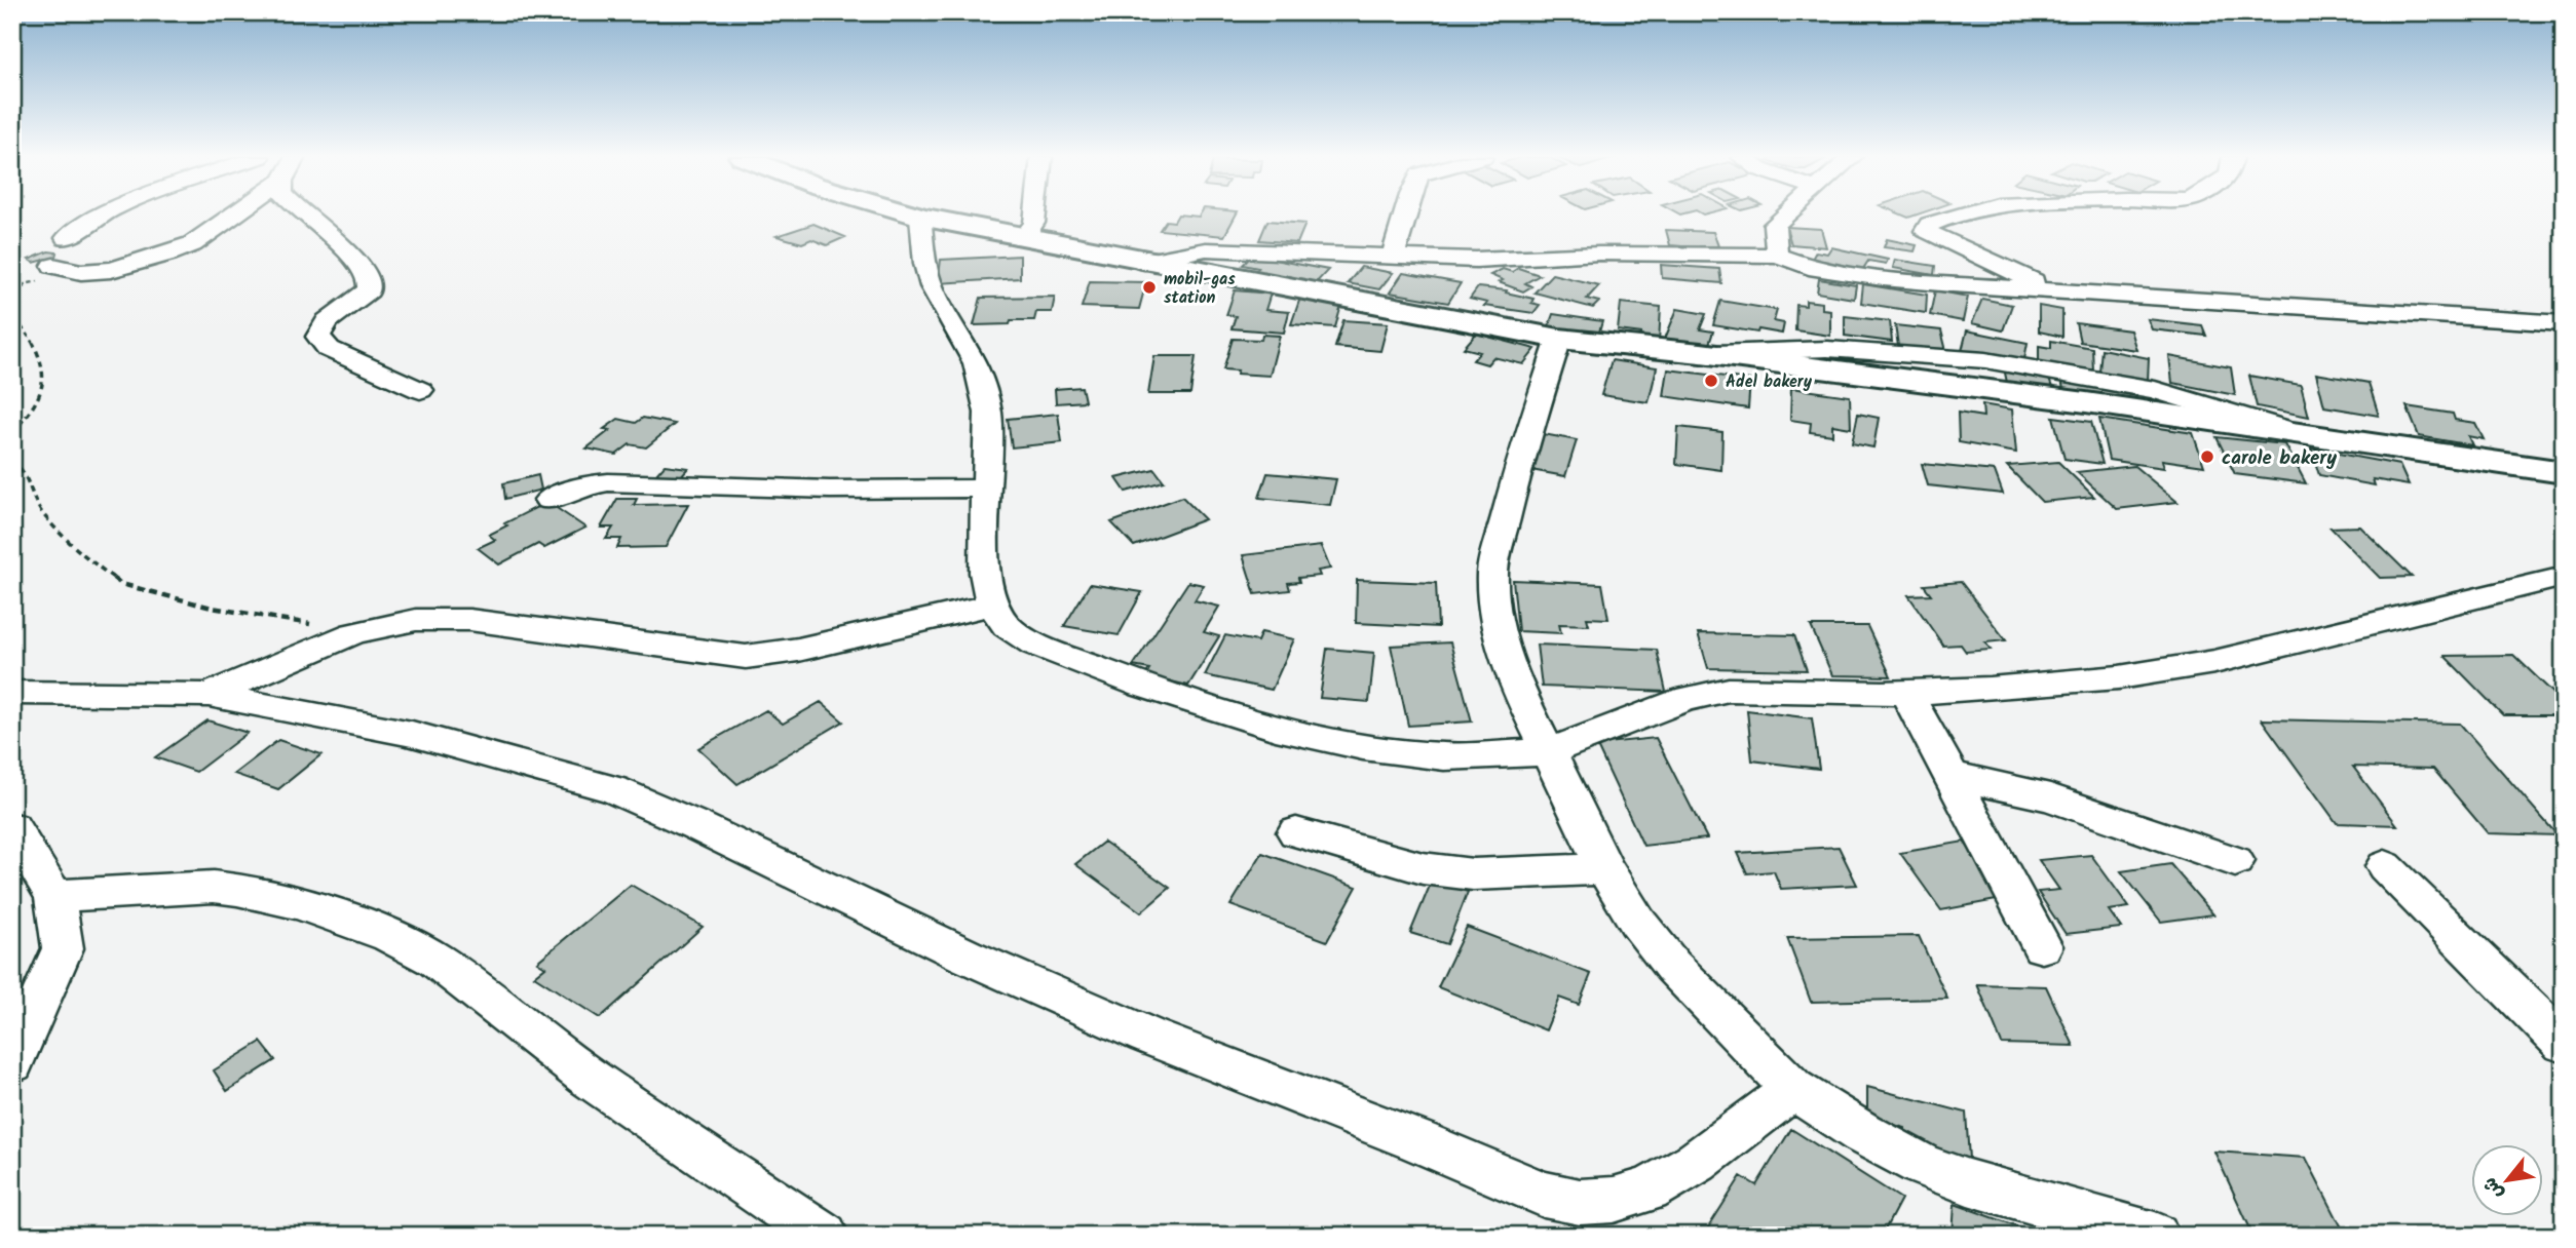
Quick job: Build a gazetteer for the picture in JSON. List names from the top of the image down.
{
  "places": ["mobil-gas station", "Adel bakery", "carole bakery"],
  "north": "bottom left"
}
